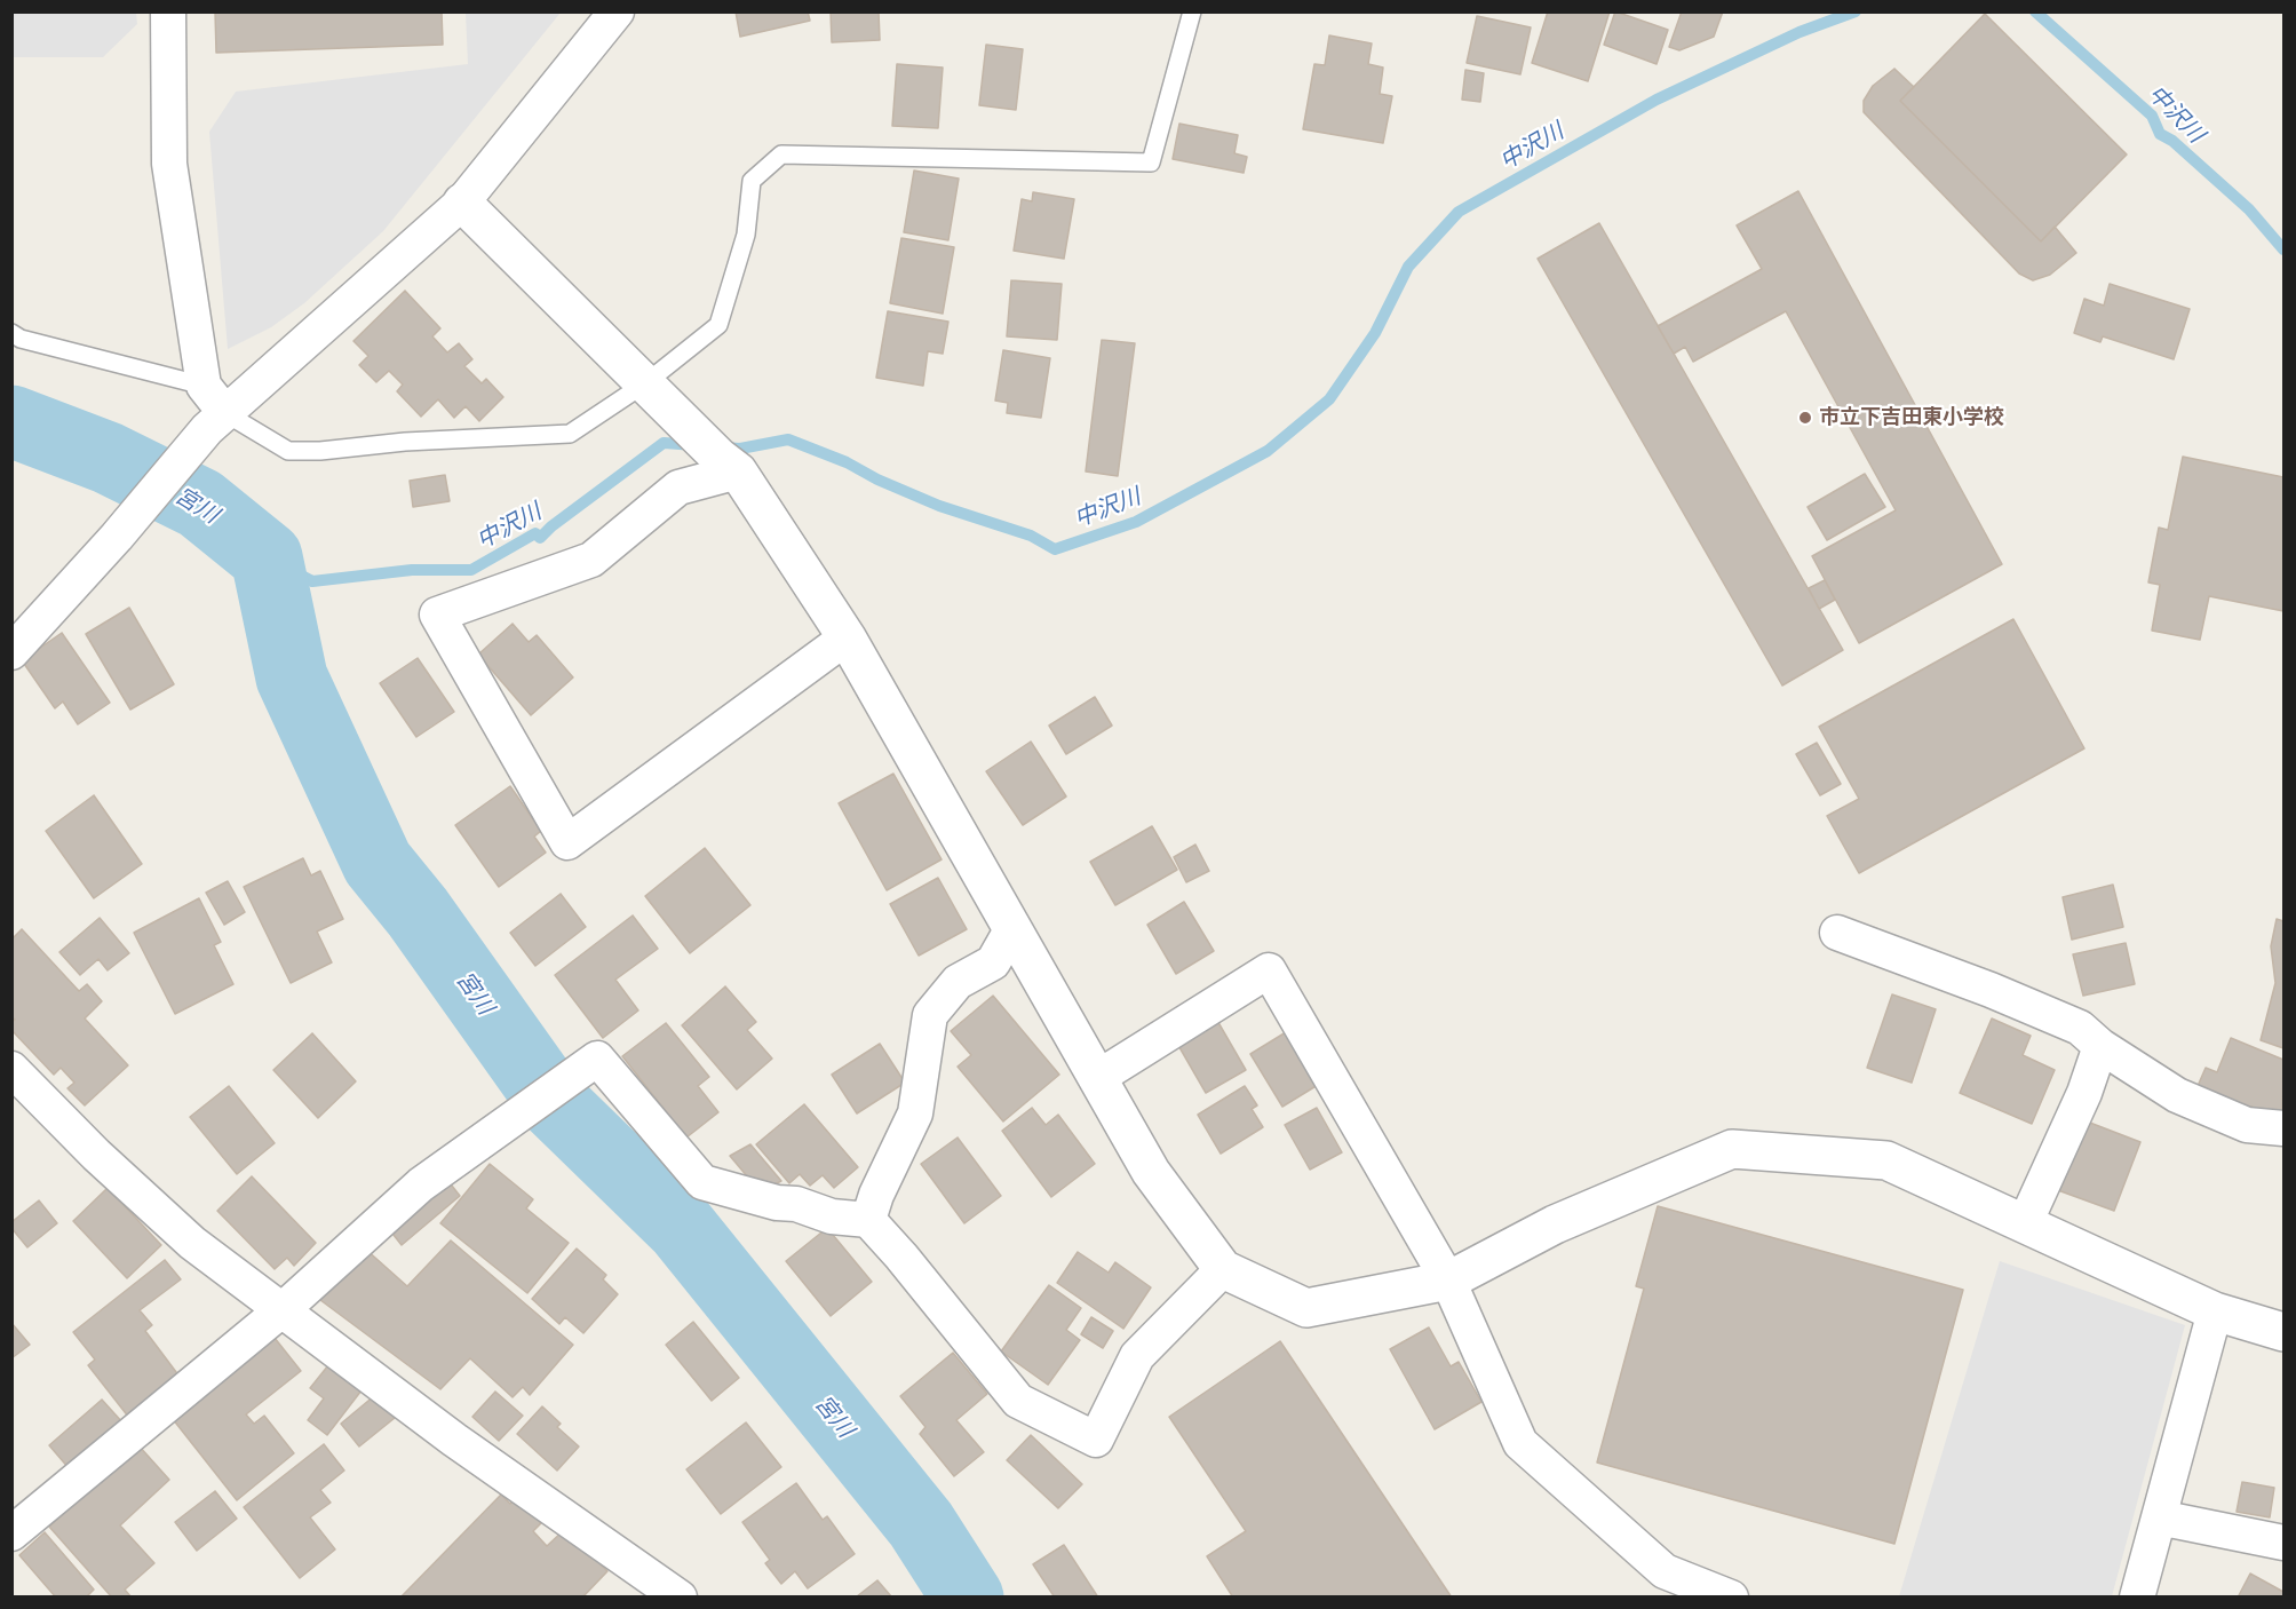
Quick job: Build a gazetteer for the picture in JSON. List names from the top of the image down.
{
  "water": ["中沢川", "宮川"],
  "places": ["市立下吉田東小学校"]
}
